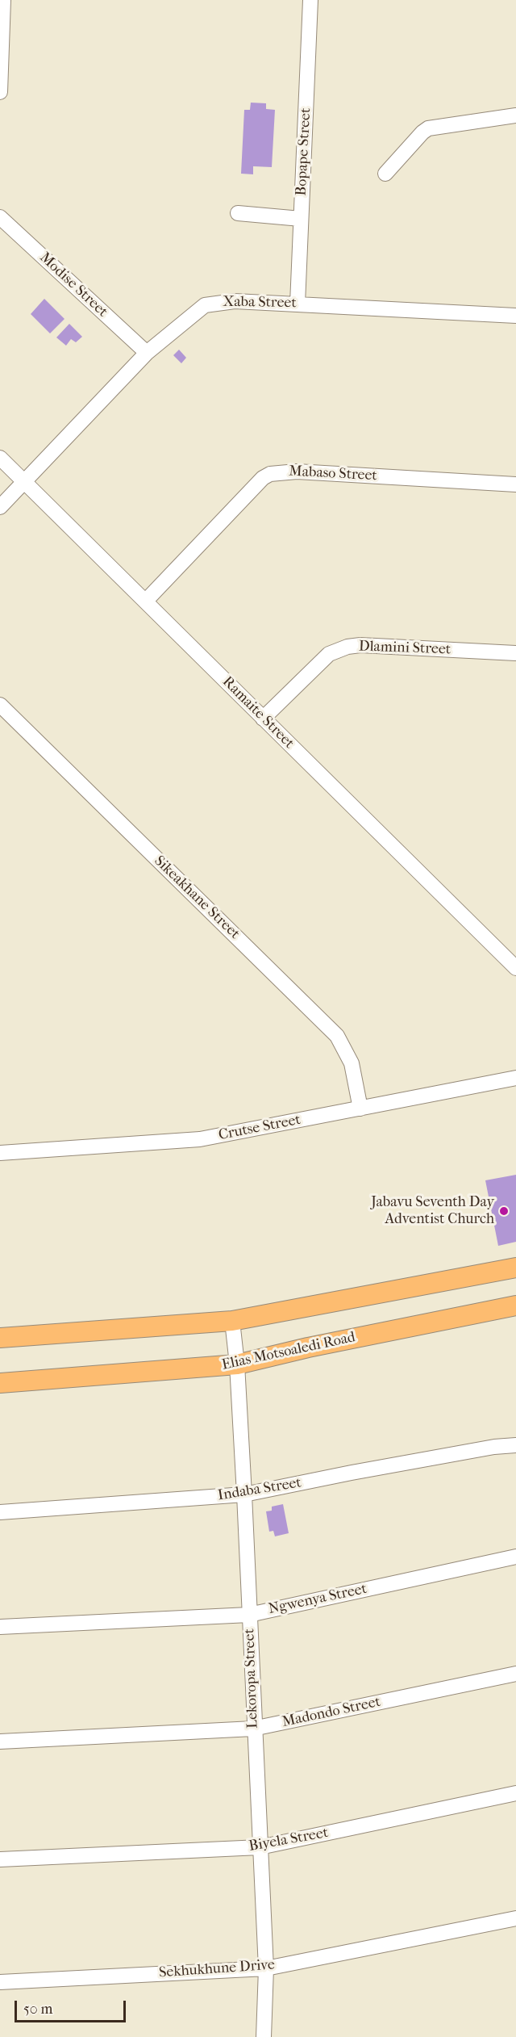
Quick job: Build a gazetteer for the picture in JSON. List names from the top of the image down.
{
  "streets": {
    "main road": ["Elias Motsoaledi Road"],
    "street": [
      "Bopape Street",
      "Modise Street",
      "Xaba Street",
      "Mabaso Street",
      "Dlamini Street",
      "Ramaite Street",
      "Sikeakhane Street",
      "Crutse Street",
      "Indaba Street",
      "Ngwenya Street",
      "Lekoropa Street",
      "Madondo Street",
      "Biyela Street",
      "Sekhukhune Drive"
    ]
  },
  "crossings": [
    ["Bopape Street", "Xaba Street"],
    ["Modise Street", "Xaba Street"],
    ["Xaba Street", "Ramaite Street"],
    ["Mabaso Street", "Ramaite Street"],
    ["Dlamini Street", "Ramaite Street"],
    ["Sikeakhane Street", "Crutse Street"],
    ["Elias Motsoaledi Road", "Lekoropa Street"],
    ["Indaba Street", "Lekoropa Street"],
    ["Ngwenya Street", "Lekoropa Street"],
    ["Lekoropa Street", "Madondo Street"],
    ["Lekoropa Street", "Biyela Street"],
    ["Lekoropa Street", "Sekhukhune Drive"]
  ],
  "places": ["Jabavu Seventh Day Adventist Church"],
  "scale_bar": "50 m"
}
